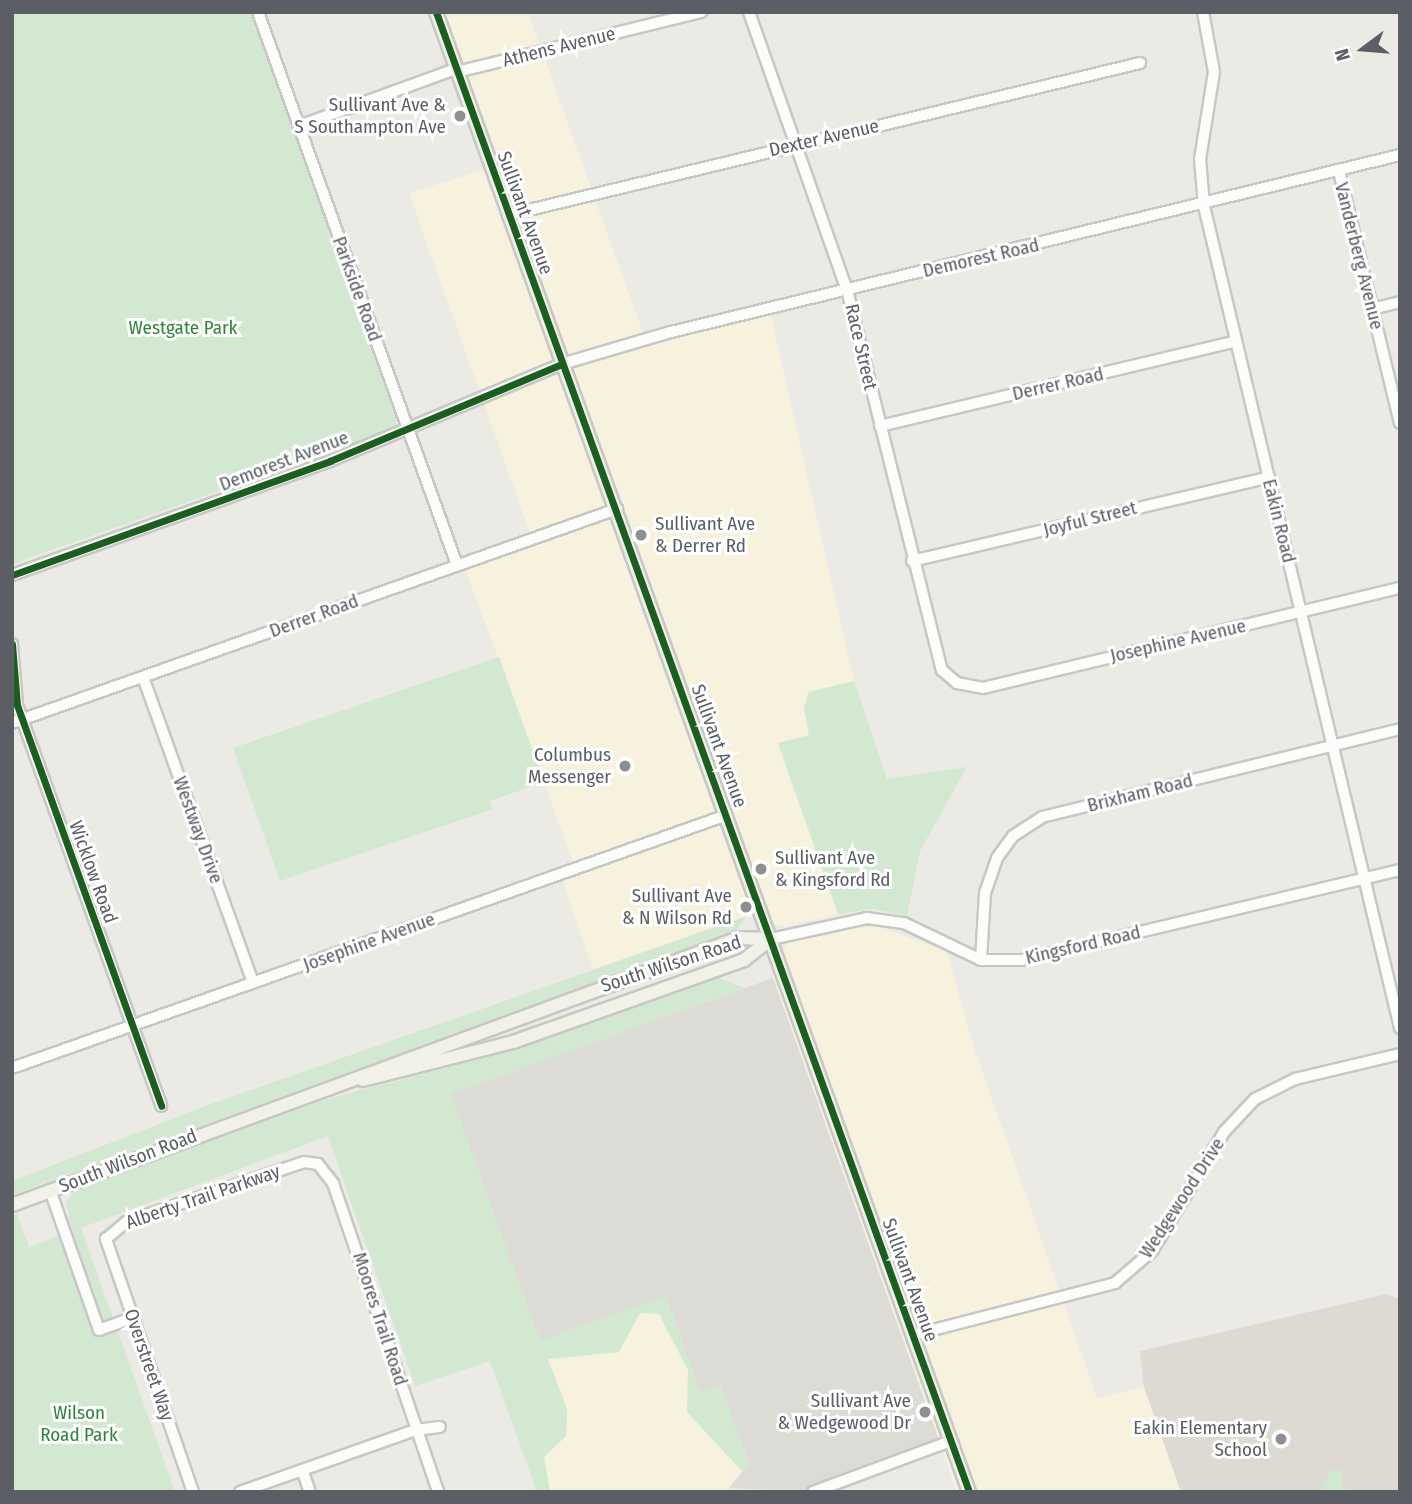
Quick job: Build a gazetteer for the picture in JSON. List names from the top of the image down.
{
  "streets": {
    "main road": ["Sullivant Avenue", "South Wilson Road"],
    "street": [
      "Athens Avenue",
      "Dexter Avenue",
      "Vanderberg Avenue",
      "Demorest Road",
      "Parkside Road",
      "Race Street",
      "Derrer Road",
      "Demorest Avenue",
      "Joyful Street",
      "Eakin Road",
      "Josephine Avenue",
      "Brixham Road",
      "Westway Drive",
      "Wicklow Road",
      "Kingsford Road",
      "Alberty Trail Parkway",
      "Wedgewood Drive",
      "Moores Trail Road",
      "Overstreet Way"
    ]
  },
  "crossings": [
    ["Athens Avenue", "Sullivant Avenue"],
    ["Athens Avenue", "Parkside Road"],
    ["Dexter Avenue", "Sullivant Avenue"],
    ["Dexter Avenue", "Race Street"],
    ["Sullivant Avenue", "Demorest Road"],
    ["Sullivant Avenue", "Derrer Road"],
    ["Sullivant Avenue", "Demorest Avenue"],
    ["Sullivant Avenue", "Josephine Avenue"],
    ["Sullivant Avenue", "South Wilson Road"],
    ["Sullivant Avenue", "Wedgewood Drive"],
    ["Vanderberg Avenue", "Demorest Road"],
    ["Demorest Road", "Race Street"],
    ["Demorest Road", "Demorest Avenue"],
    ["Demorest Road", "Eakin Road"],
    ["Parkside Road", "Derrer Road"],
    ["Parkside Road", "Demorest Avenue"],
    ["Race Street", "Derrer Road"],
    ["Race Street", "Joyful Street"],
    ["Race Street", "Josephine Avenue"],
    ["Derrer Road", "Eakin Road"],
    ["Derrer Road", "Westway Drive"],
    ["Derrer Road", "Wicklow Road"],
    ["Joyful Street", "Eakin Road"],
    ["Eakin Road", "Josephine Avenue"],
    ["Eakin Road", "Brixham Road"],
    ["Eakin Road", "Kingsford Road"],
    ["Josephine Avenue", "Westway Drive"],
    ["Josephine Avenue", "Wicklow Road"],
    ["Brixham Road", "Kingsford Road"],
    ["Alberty Trail Parkway", "Moores Trail Road"],
    ["Alberty Trail Parkway", "Overstreet Way"]
  ],
  "parks": ["Westgate Park", "Wilson Road Park"],
  "places": [
    "Sullivant Ave & S Southampton Ave",
    "Sullivant Ave & Derrer Rd",
    "Columbus Messenger",
    "Sullivant Ave & Kingsford Rd",
    "Sullivant Ave & N Wilson Rd",
    "Sullivant Ave & Wedgewood Dr",
    "Eakin Elementary School"
  ],
  "north": "left"
}
